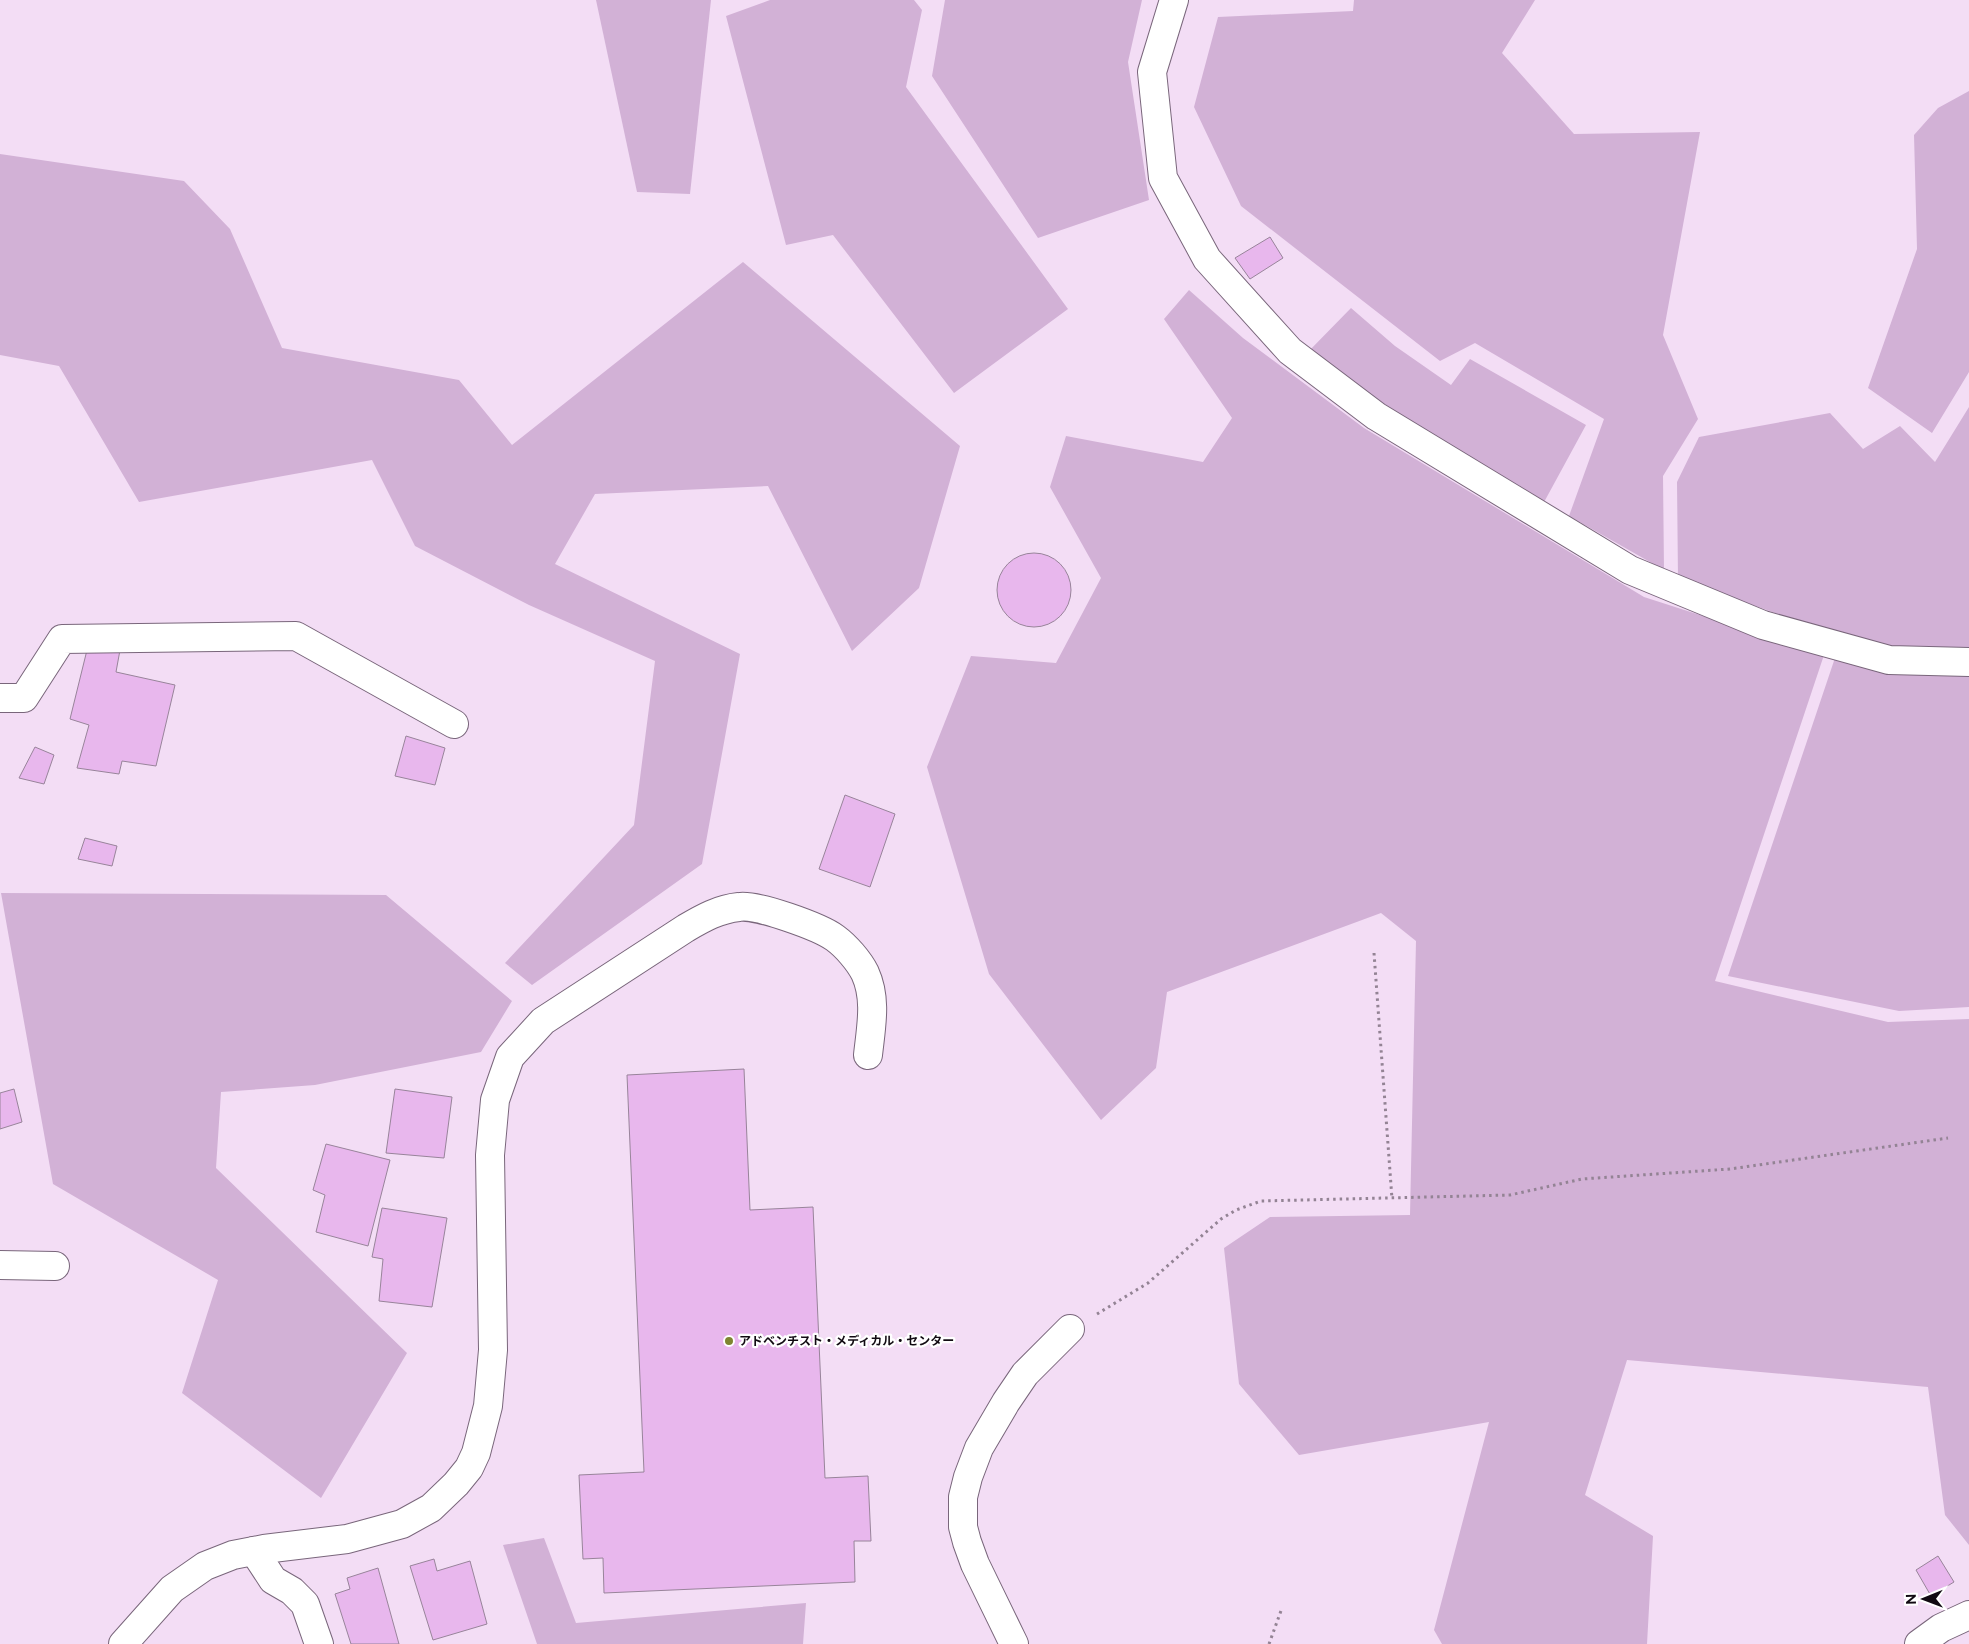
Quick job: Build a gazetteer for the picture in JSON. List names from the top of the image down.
{
  "places": ["アドベンチスト・メディカル・センター"],
  "north": "left"
}
